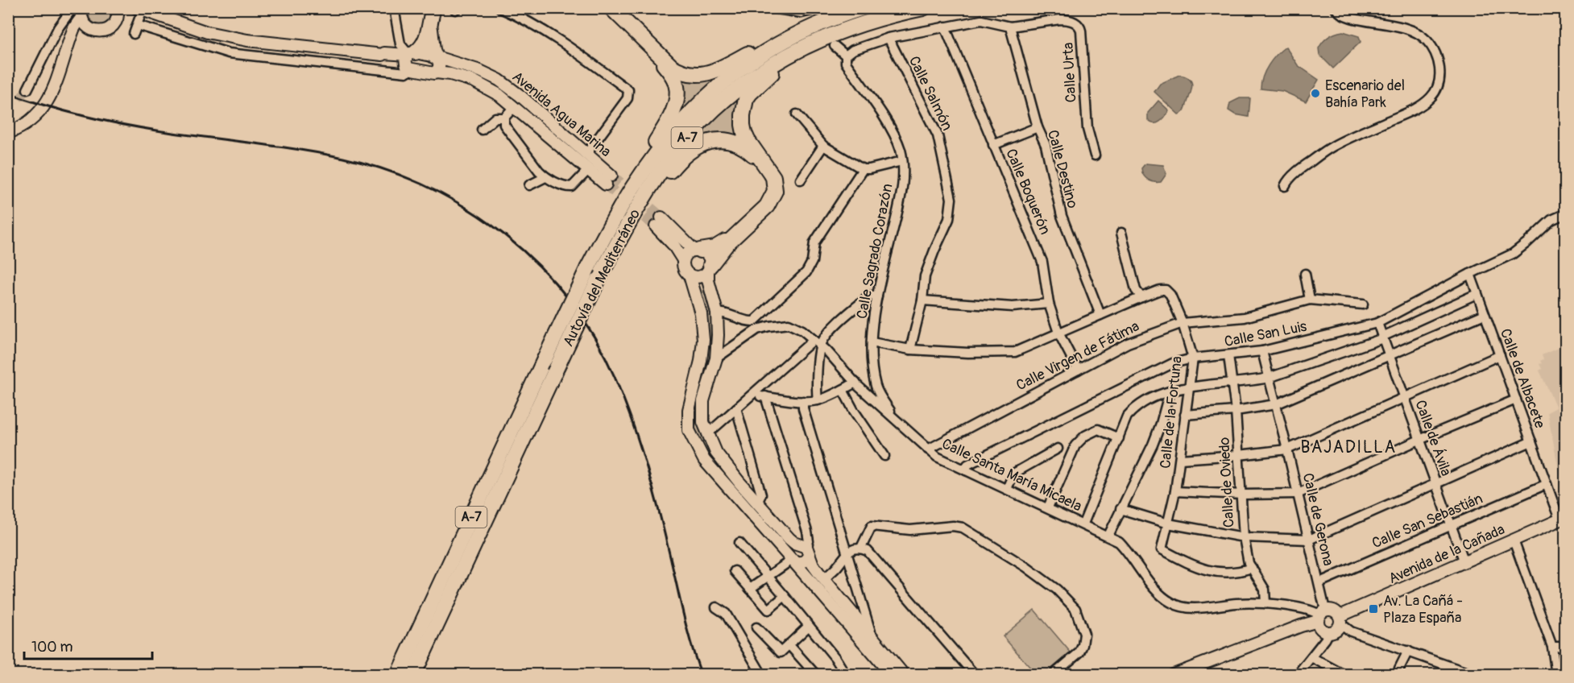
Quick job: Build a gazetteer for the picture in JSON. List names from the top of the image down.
{
  "streets": {
    "highway": ["A-7", "Autovía del Mediterráneo"],
    "street": [
      "Calle Urta",
      "Calle Salmón",
      "Avenida Agua Marina",
      "Calle Destino",
      "Calle Boquerón",
      "Calle Sagrado Corazón",
      "Calle San Luis",
      "Calle Virgen de Fátima",
      "Calle de Albacete",
      "Calle de la Fortuna",
      "Calle de Ávila",
      "Calle Santa María Micaela",
      "Calle de Oviedo",
      "Calle de Gerona",
      "Calle San Sebastián",
      "Avenida de la Cañada"
    ]
  },
  "crossings": [
    ["Calle Urta", "Calle Salmón"],
    ["Calle Urta", "Calle Destino"],
    ["Calle Urta", "Calle Boquerón"],
    ["Calle Urta", "Calle Sagrado Corazón"],
    ["Calle Salmón", "Calle de la Fortuna"],
    ["Calle Destino", "Calle de la Fortuna"],
    ["Calle Boquerón", "Calle Virgen de Fátima"],
    ["Calle Boquerón", "Calle de la Fortuna"],
    ["Calle Sagrado Corazón", "Calle de la Fortuna"],
    ["Calle Sagrado Corazón", "Calle Santa María Micaela"],
    ["Calle San Luis", "Calle de Albacete"],
    ["Calle San Luis", "Calle de la Fortuna"],
    ["Calle San Luis", "Calle de Ávila"],
    ["Calle San Luis", "Calle Santa María Micaela"],
    ["Calle San Luis", "Calle de Oviedo"],
    ["Calle San Luis", "Calle de Gerona"],
    ["Calle Virgen de Fátima", "Calle de la Fortuna"],
    ["Calle Virgen de Fátima", "Calle Santa María Micaela"],
    ["Calle de Albacete", "Calle San Sebastián"],
    ["Calle de Albacete", "Avenida de la Cañada"],
    ["Calle de la Fortuna", "Calle de Oviedo"],
    ["Calle de Ávila", "Calle San Sebastián"],
    ["Calle de Ávila", "Avenida de la Cañada"],
    ["Calle Santa María Micaela", "Calle de Oviedo"],
    ["Calle Santa María Micaela", "Calle de Gerona"],
    ["Calle Santa María Micaela", "Avenida de la Cañada"],
    ["Calle de Gerona", "Calle San Sebastián"],
    ["Calle de Gerona", "Avenida de la Cañada"]
  ],
  "districts": ["BAJADILLA"],
  "places": {
    "other": ["Escenario del Bahía Park"],
    "transit": ["Av. La Cañá - Plaza España"]
  },
  "scale_bar": "100 m"
}
